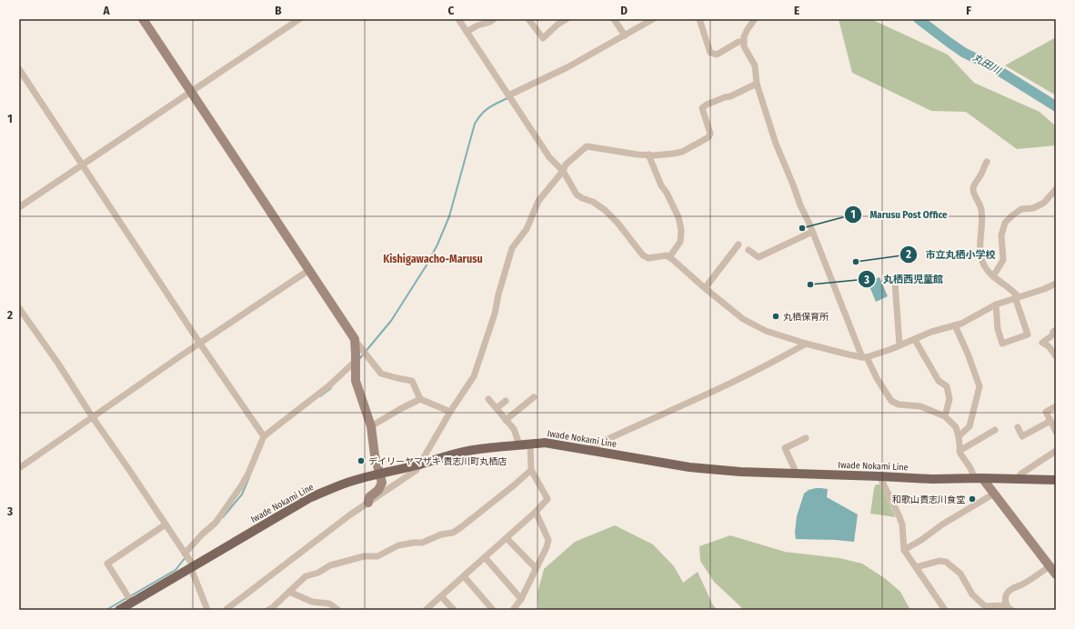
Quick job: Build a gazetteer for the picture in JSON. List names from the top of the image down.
{
  "streets": {
    "main road": ["Iwade Nokami Line"]
  },
  "districts": ["Kishigawacho-Marusu"],
  "water": ["丸田川"],
  "places": [
    "Marusu Post Office",
    "市立丸栖小学校",
    "丸栖西児童館",
    "丸栖保育所",
    "デイリーヤマザキ 貴志川町丸栖店",
    "和歌山貴志川食堂"
  ],
  "grid": {
    "columns": [
      "A",
      "B",
      "C",
      "D",
      "E",
      "F"
    ],
    "rows": ["1", "2", "3"]
  }
}
